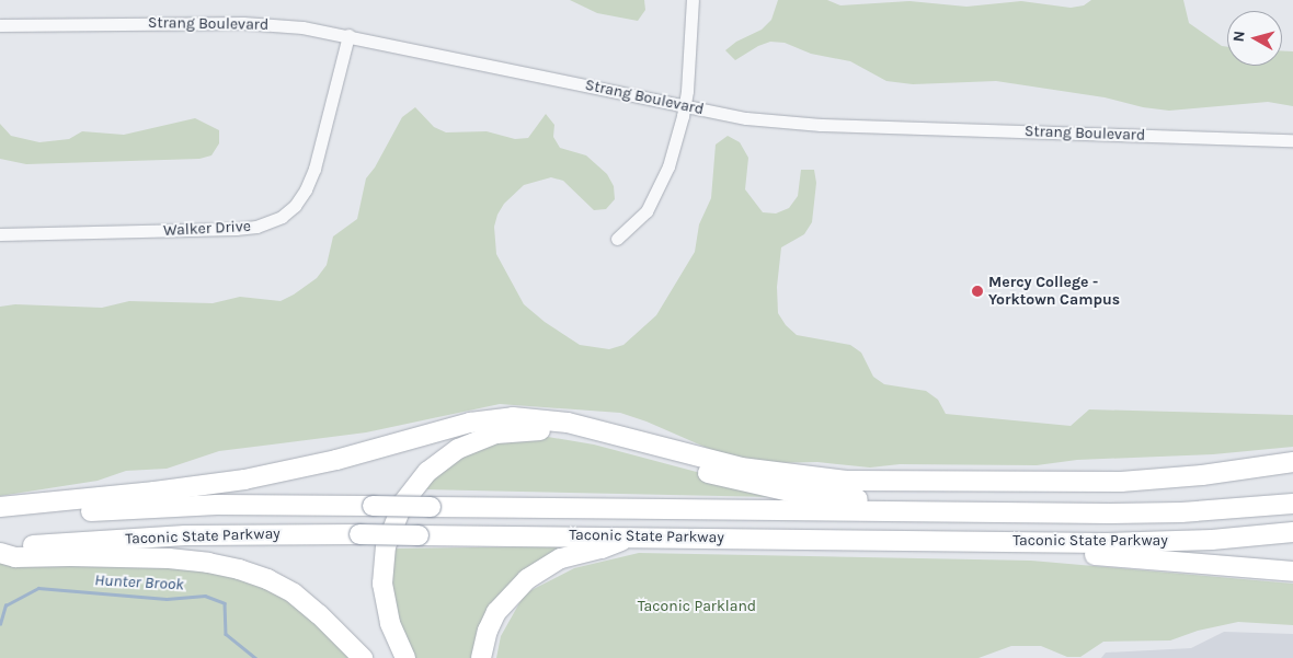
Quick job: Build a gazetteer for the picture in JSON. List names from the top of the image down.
{
  "streets": {
    "highway": ["Taconic State Parkway"],
    "street": ["Strang Boulevard", "Walker Drive"]
  },
  "crossings": [
    ["Strang Boulevard", "Walker Drive"]
  ],
  "water": ["Hunter Brook"],
  "parks": ["Taconic Parkland"],
  "places": ["Mercy College - Yorktown Campus"],
  "north": "left"
}
